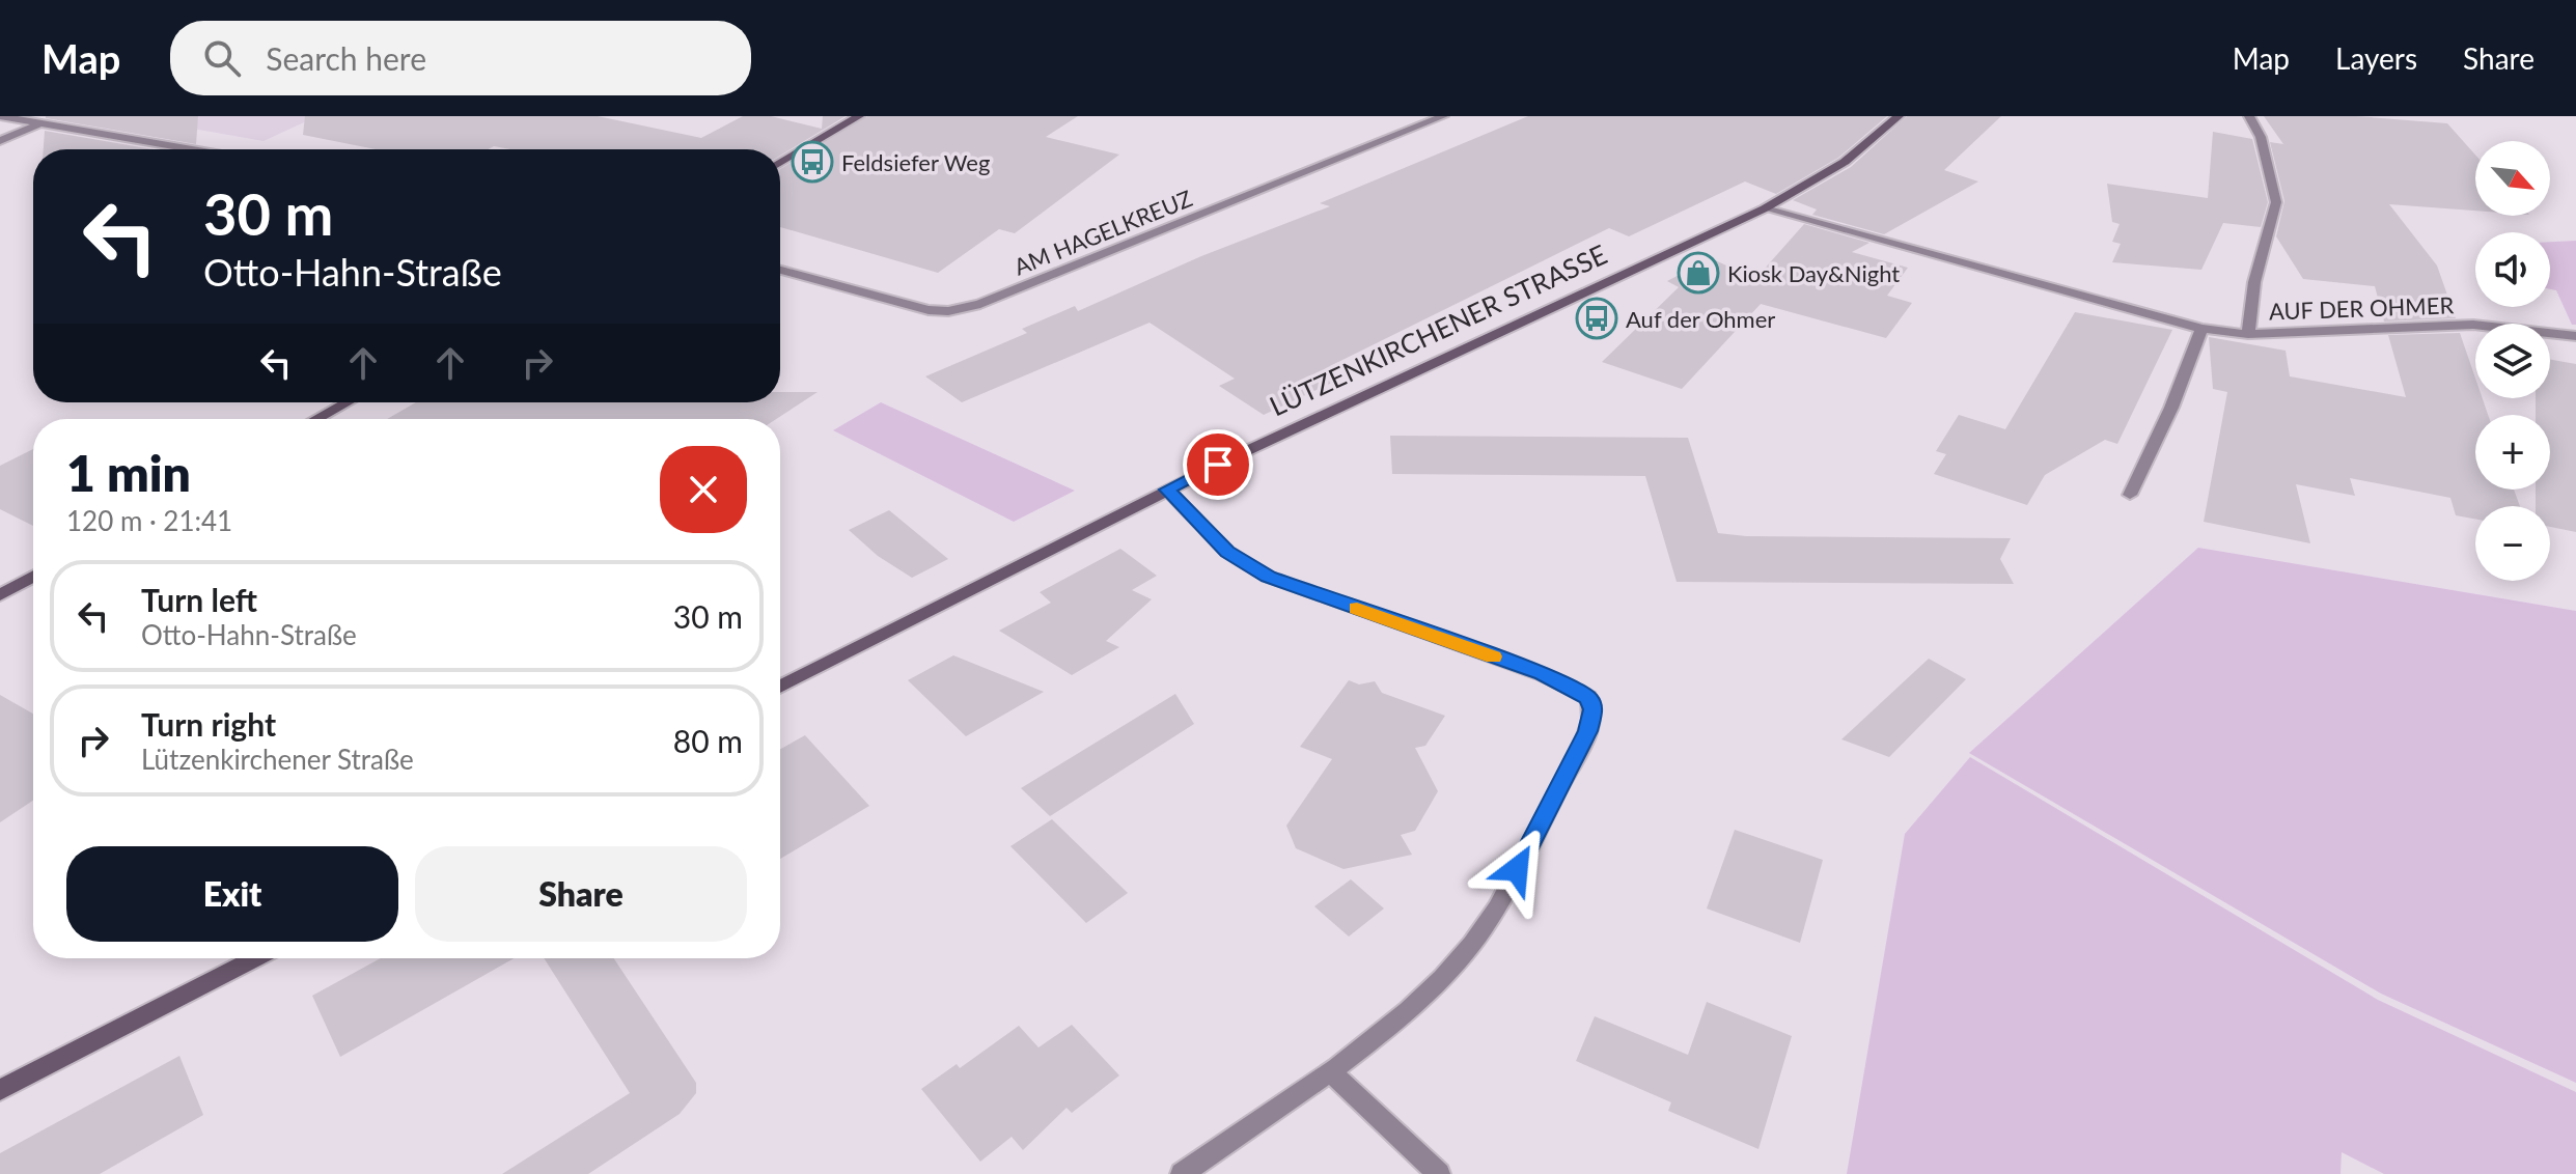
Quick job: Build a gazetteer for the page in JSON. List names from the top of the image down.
{
  "streets": {
    "main road": ["LÜTZENKIRCHENER STRASSE"],
    "street": ["AM HAGELKREUZ", "AUF DER OHMER"]
  },
  "crossings": [
    ["AUF DER OHMER", "LÜTZENKIRCHENER STRASSE"]
  ],
  "places": {
    "bus stop": ["Feldsiefer Weg", "Auf der Ohmer"],
    "shop": ["Kiosk Day&Night"]
  },
  "north": "bottom right",
  "page": {
    "header": "Map",
    "search": "Search here",
    "nav": ["Map", "Layers", "Share"],
    "map_buttons": ["+", "−"],
    "turn": ["30 m", "Otto-Hahn-Straße"],
    "heading": ["1 min", "120 m · 21:41"],
    "list": [
      {
        "name": "Turn left",
        "note": "Otto-Hahn-Straße",
        "value": "30 m"
      },
      {
        "name": "Turn right",
        "note": "Lützenkirchener Straße",
        "value": "80 m"
      }
    ],
    "buttons": ["Exit", "Share"]
  }
}
